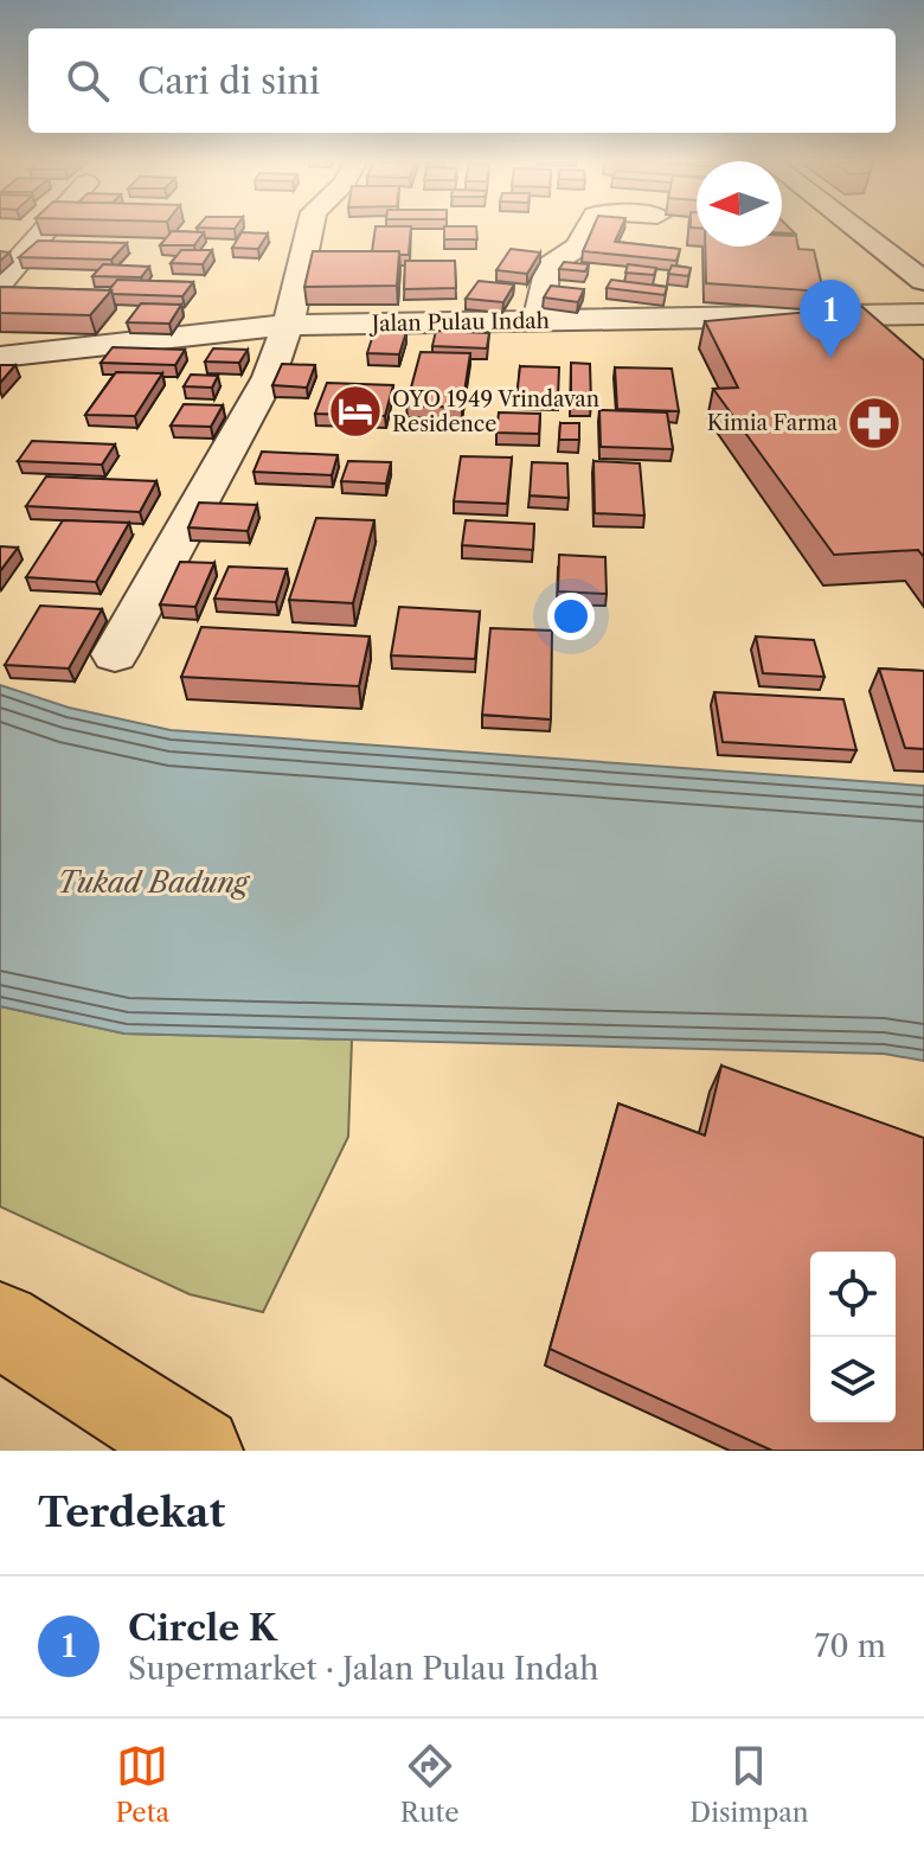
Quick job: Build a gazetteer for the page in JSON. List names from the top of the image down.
{
  "streets": {
    "street": ["Jalan Pulau Indah"]
  },
  "water": ["Tukad Badung"],
  "places": {
    "hotel": ["OYO 1949 Vrindavan Residence"],
    "pharmacy": ["Kimia Farma"]
  },
  "north": "left",
  "page": {
    "search": "Cari di sini",
    "pins": "1",
    "heading": "Terdekat",
    "list": [
      {
        "mark": "1",
        "name": "Circle K",
        "note": "Supermarket · Jalan Pulau Indah",
        "value": "70 m"
      }
    ],
    "nav": ["Peta", "Rute", "Disimpan"]
  }
}
